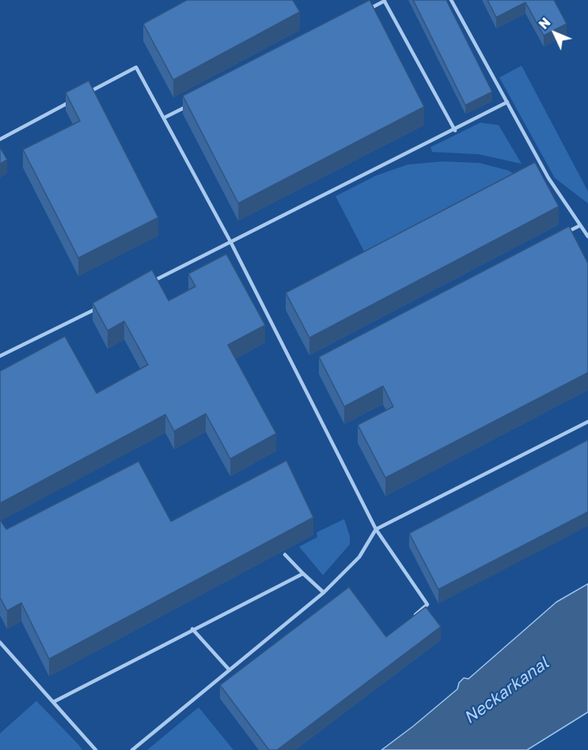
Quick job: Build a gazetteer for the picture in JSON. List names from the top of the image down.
{
  "water": ["Neckarkanal"],
  "north": "top left"
}
